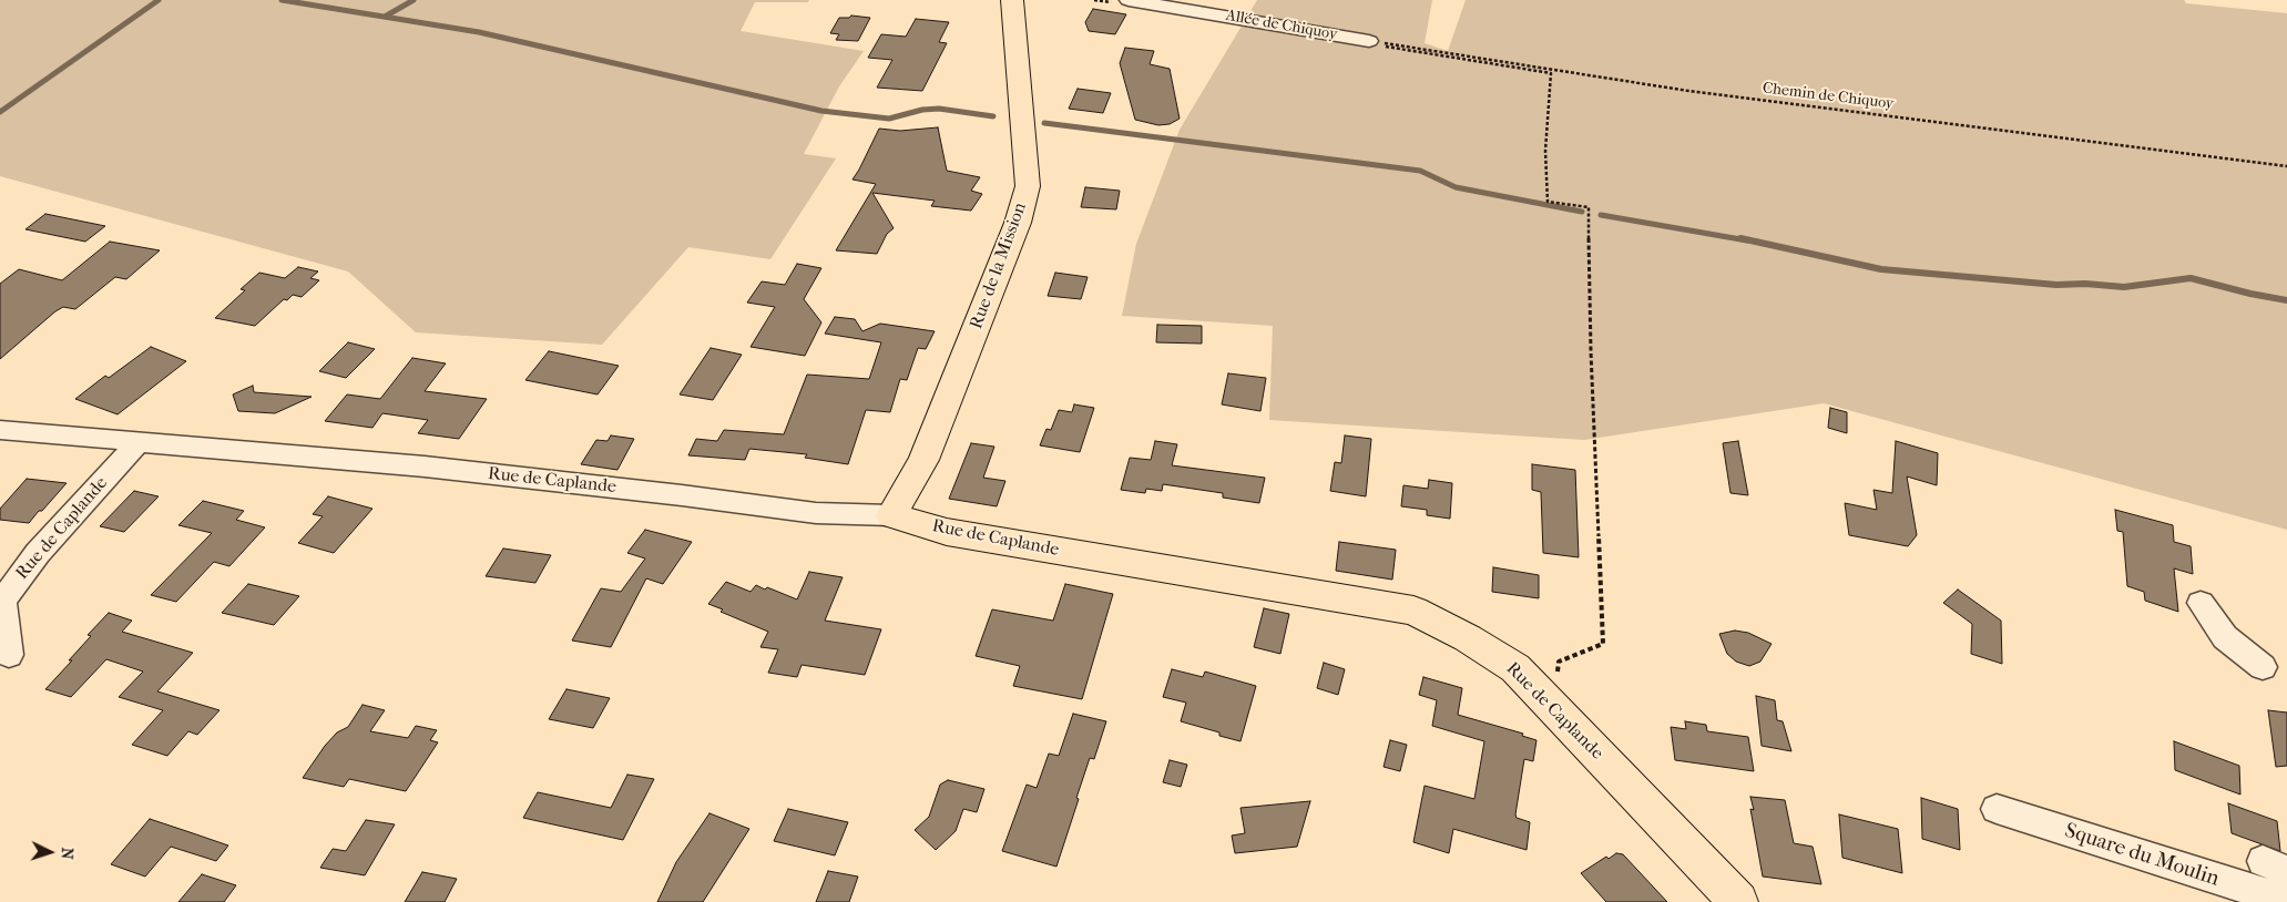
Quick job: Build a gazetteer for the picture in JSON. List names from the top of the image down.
{
  "streets": {
    "main road": ["Rue de la Mission", "Rue de Caplande"],
    "street": ["Allée de Chiquoy", "Square du Moulin"],
    "path": ["Chemin de Chiquoy"]
  },
  "crossings": [
    ["Allée de Chiquoy", "Chemin de Chiquoy"],
    ["Rue de la Mission", "Rue de Caplande"]
  ],
  "north": "right"
}
